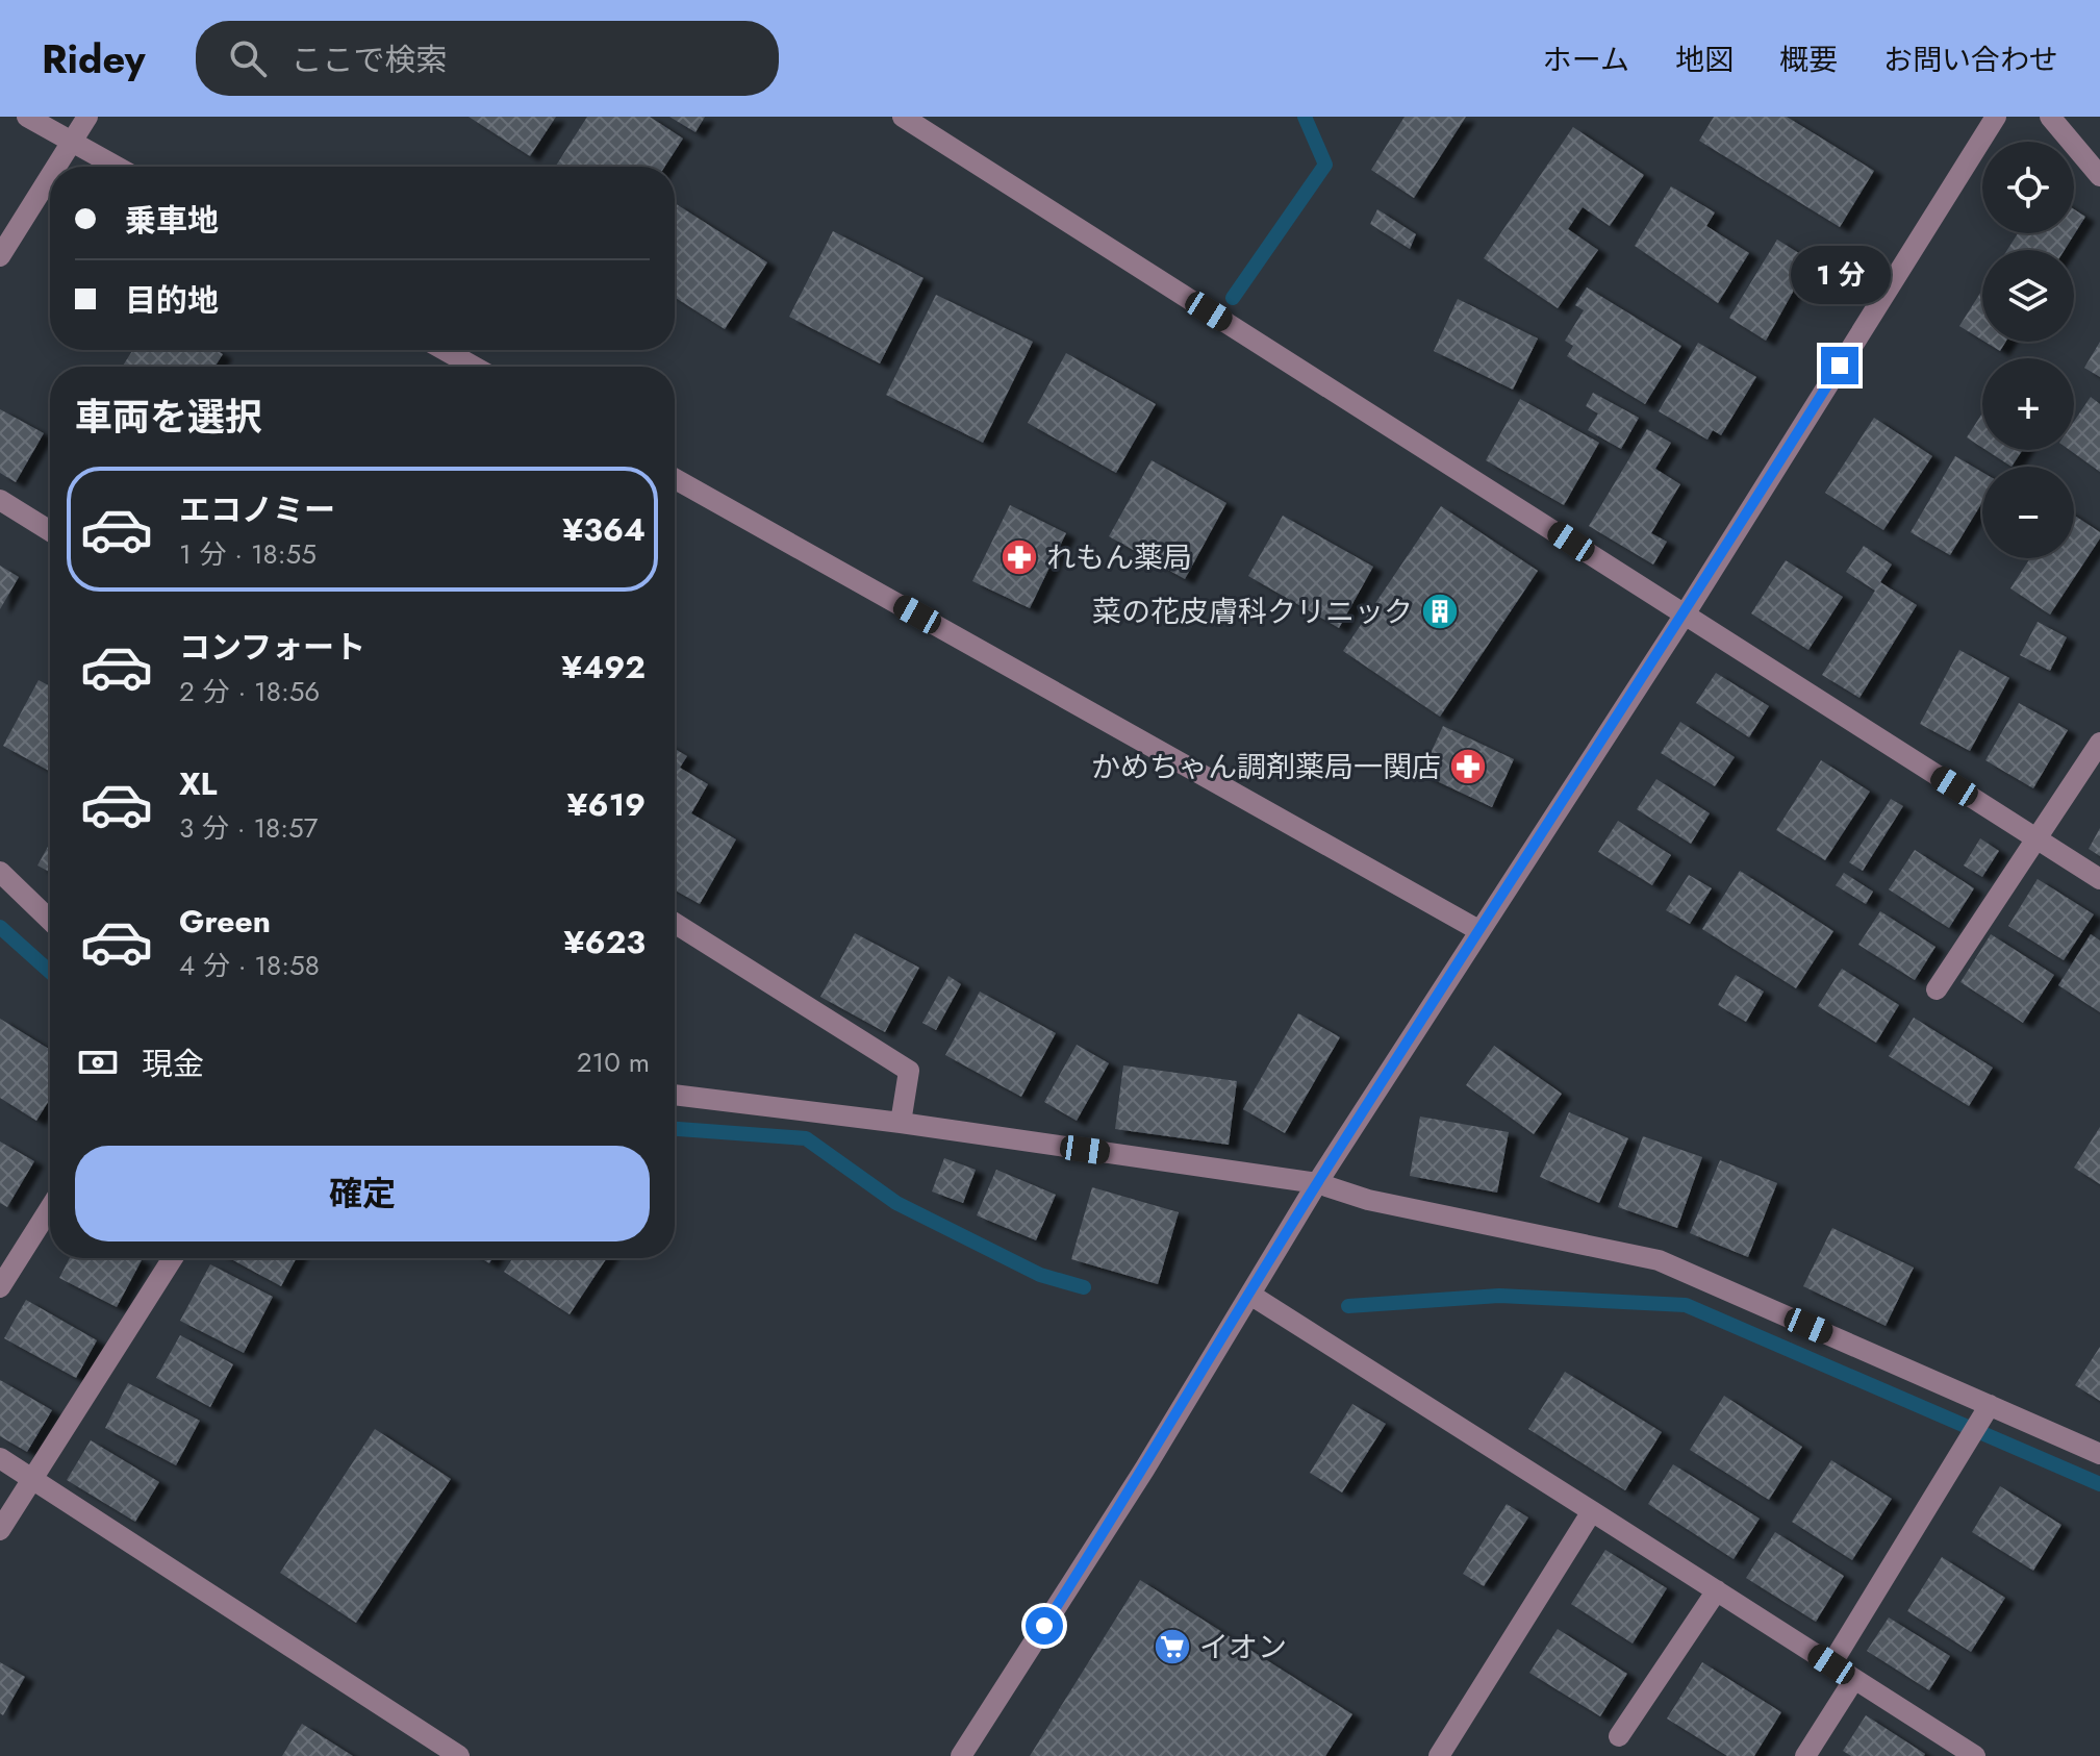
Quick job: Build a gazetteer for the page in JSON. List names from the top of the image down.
{
  "places": {
    "pharmacy": ["れもん薬局", "かめちゃん調剤薬局一関店"],
    "building": ["菜の花皮膚科クリニック"],
    "supermarket": ["イオン"]
  },
  "page": {
    "header": "Ridey",
    "search": "ここで検索",
    "nav": [
      "ホーム",
      "地図",
      "概要",
      "お問い合わせ"
    ],
    "map_buttons": ["+", "−"],
    "banner": ["乗車地", "目的地"],
    "bubble": "1 分",
    "heading": "車両を選択",
    "list": [
      {
        "name": "エコノミー",
        "note": "1 分 · 18:55",
        "value": "¥364"
      },
      {
        "name": "コンフォート",
        "note": "2 分 · 18:56",
        "value": "¥492"
      },
      {
        "name": "XL",
        "note": "3 分 · 18:57",
        "value": "¥619"
      },
      {
        "name": "Green",
        "note": "4 分 · 18:58",
        "value": "¥623"
      }
    ],
    "pay": ["現金", "210 m"],
    "buttons": "確定"
  }
}
